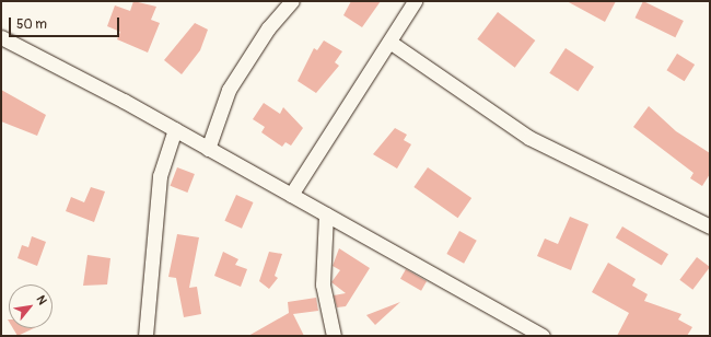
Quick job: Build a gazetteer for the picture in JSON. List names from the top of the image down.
{
  "scale_bar": "50 m",
  "north": "top right"
}
